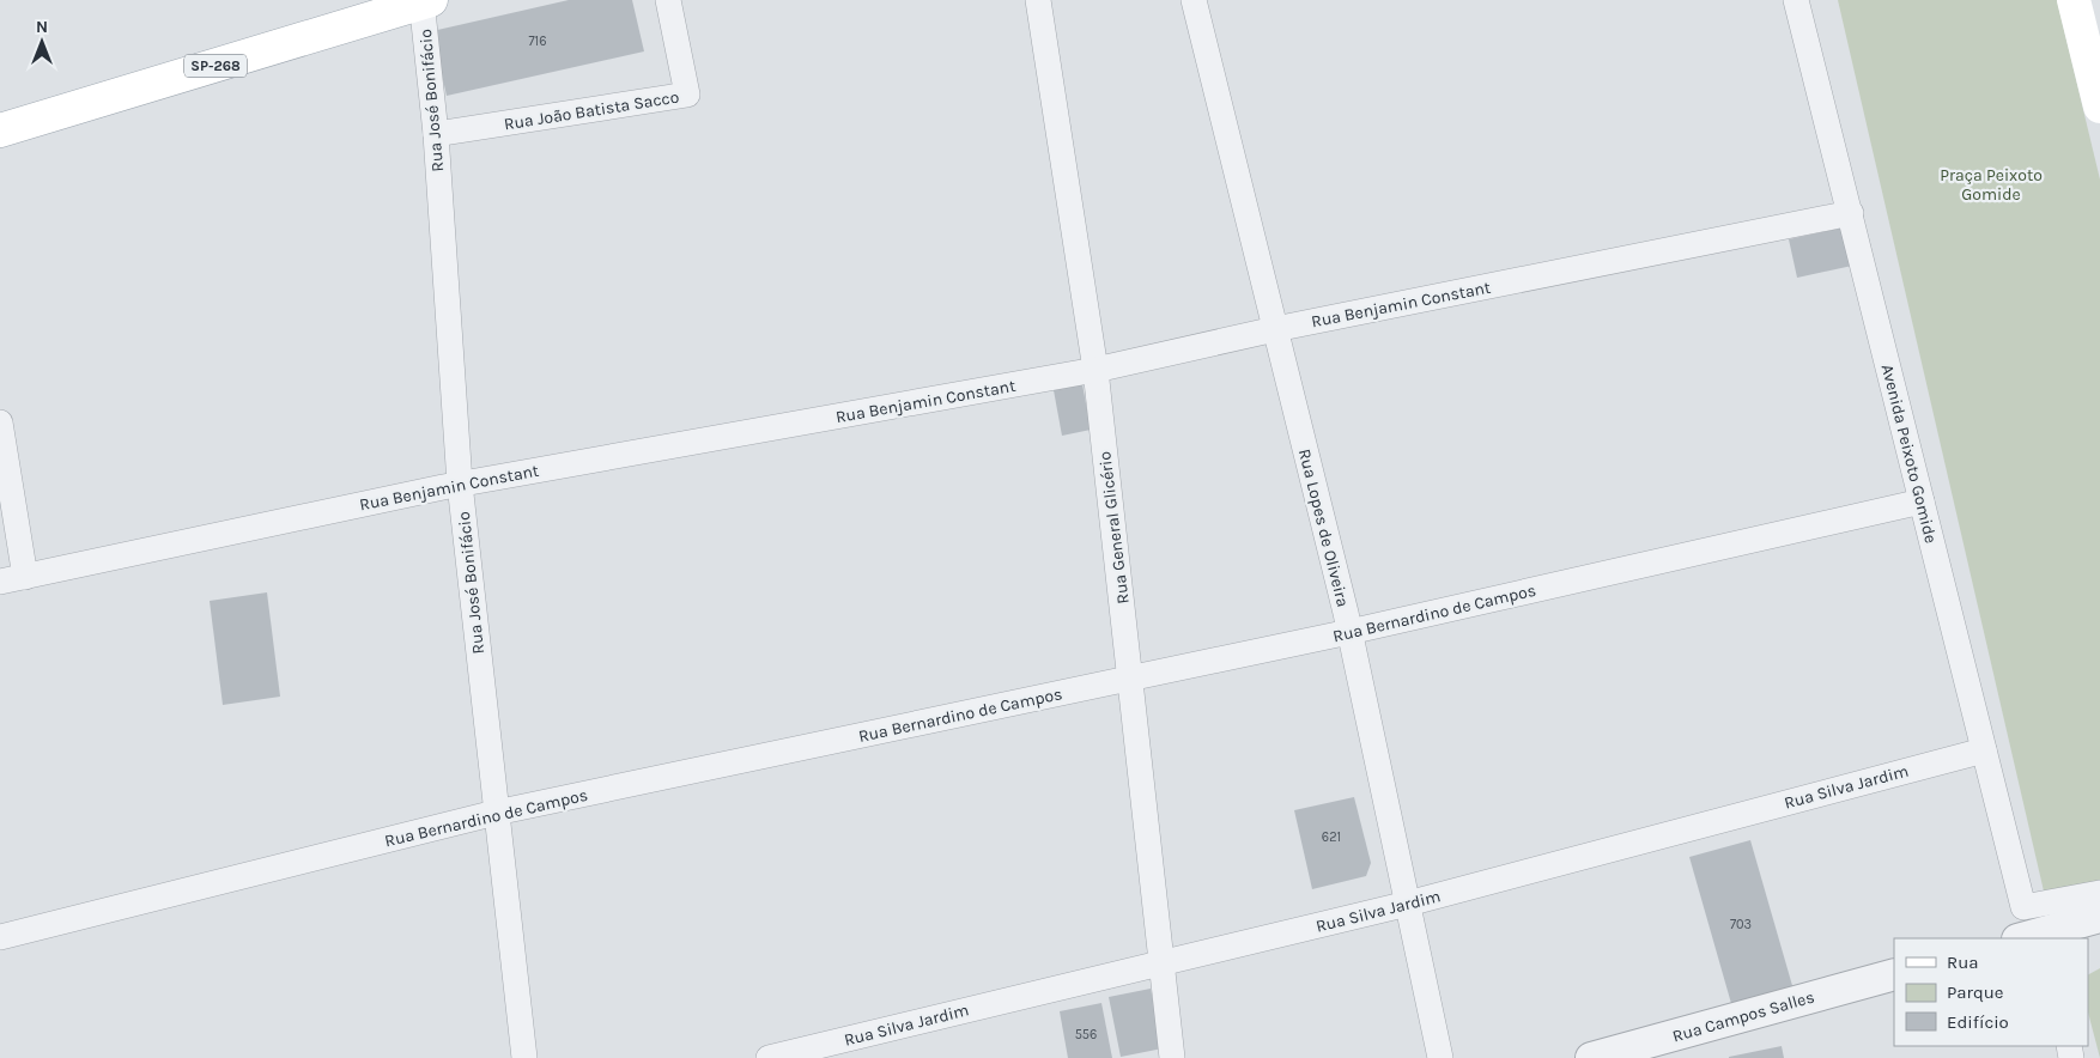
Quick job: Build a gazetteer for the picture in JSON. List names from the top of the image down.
{
  "streets": {
    "main road": ["SP-268"],
    "street": [
      "Rua José Bonifácio",
      "Rua João Batista Sacco",
      "Rua Benjamin Constant",
      "Avenida Peixoto Gomide",
      "Rua General Glicério",
      "Rua Lopes de Oliveira",
      "Rua Bernardino de Campos",
      "Rua Silva Jardim",
      "Rua Campos Salles"
    ]
  },
  "crossings": [
    ["SP-268", "Rua José Bonifácio"],
    ["Rua José Bonifácio", "Rua João Batista Sacco"],
    ["Rua José Bonifácio", "Rua Benjamin Constant"],
    ["Rua José Bonifácio", "Rua Bernardino de Campos"],
    ["Rua Benjamin Constant", "Avenida Peixoto Gomide"],
    ["Rua Benjamin Constant", "Rua General Glicério"],
    ["Rua Benjamin Constant", "Rua Lopes de Oliveira"],
    ["Avenida Peixoto Gomide", "Rua Bernardino de Campos"],
    ["Avenida Peixoto Gomide", "Rua Silva Jardim"],
    ["Rua General Glicério", "Rua Bernardino de Campos"],
    ["Rua General Glicério", "Rua Silva Jardim"],
    ["Rua Lopes de Oliveira", "Rua Bernardino de Campos"],
    ["Rua Lopes de Oliveira", "Rua Silva Jardim"]
  ],
  "parks": ["Praça Peixoto Gomide"],
  "house_numbers": [
    "716",
    "621",
    "703",
    "556"
  ],
  "legend": ["Rua", "Parque", "Edifício"],
  "north": "top"
}
